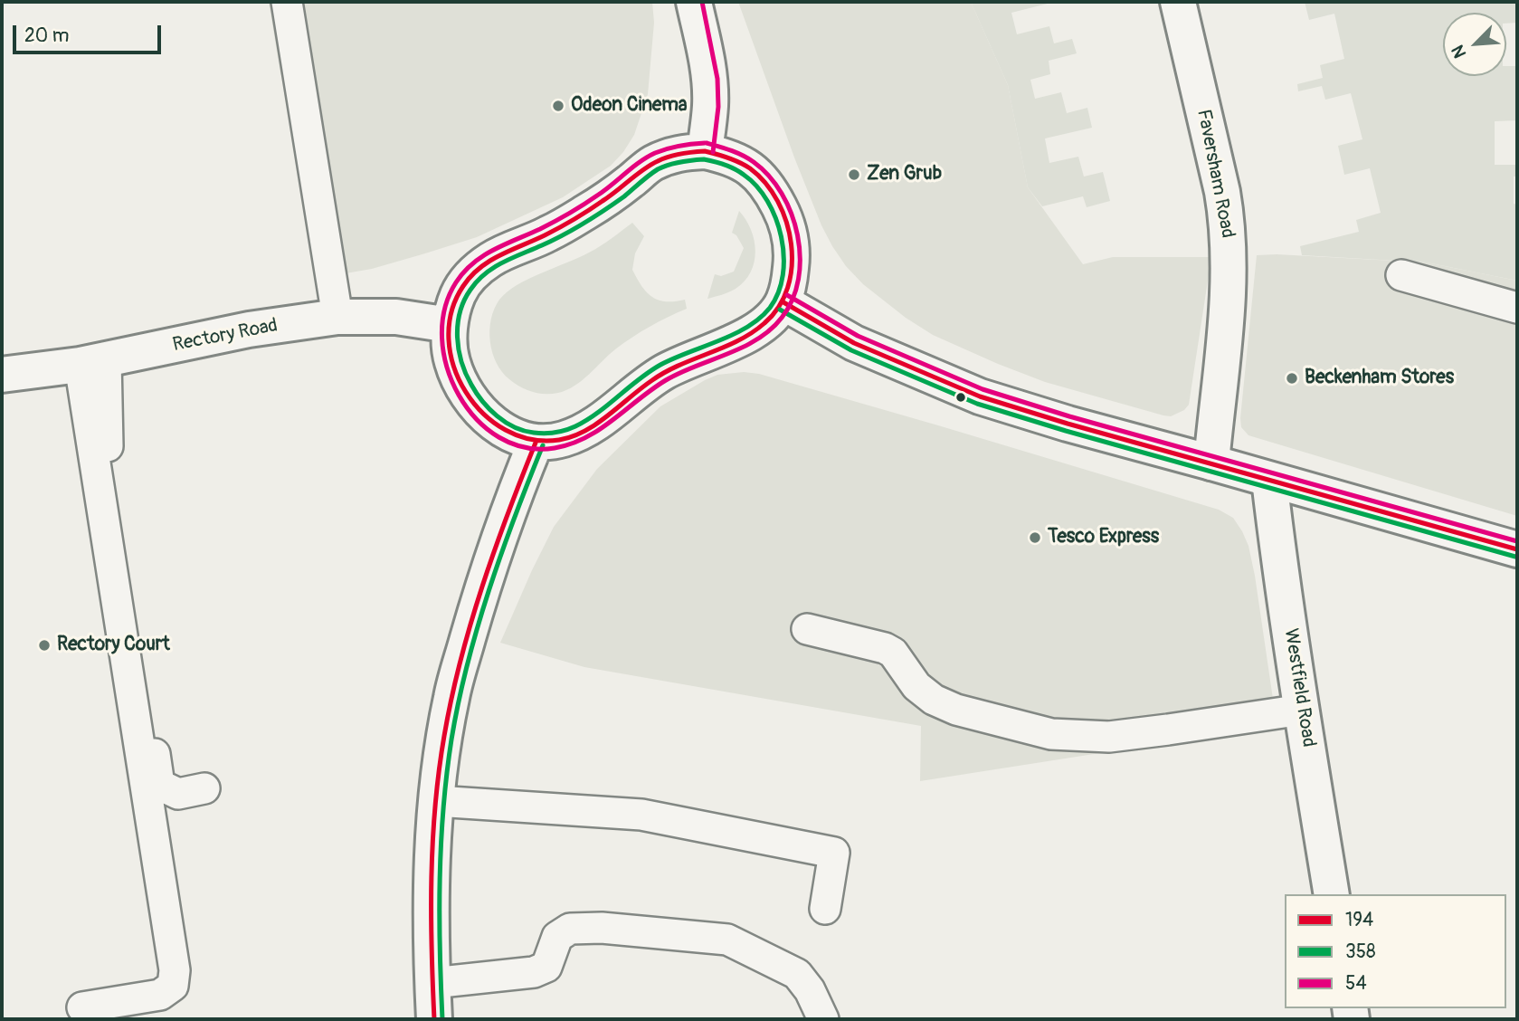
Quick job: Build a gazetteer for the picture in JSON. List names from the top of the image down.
{
  "streets": {
    "main road": ["Faversham Road", "Rectory Road", "Westfield Road"]
  },
  "places": [
    "Odeon Cinema",
    "Zen Grub",
    "Beckenham Stores",
    "Tesco Express",
    "Rectory Court"
  ],
  "lines": ["transit line 54", "transit line 194", "transit line 358"],
  "legend": ["194", "358", "54"],
  "scale_bar": "20 m",
  "north": "bottom left"
}
